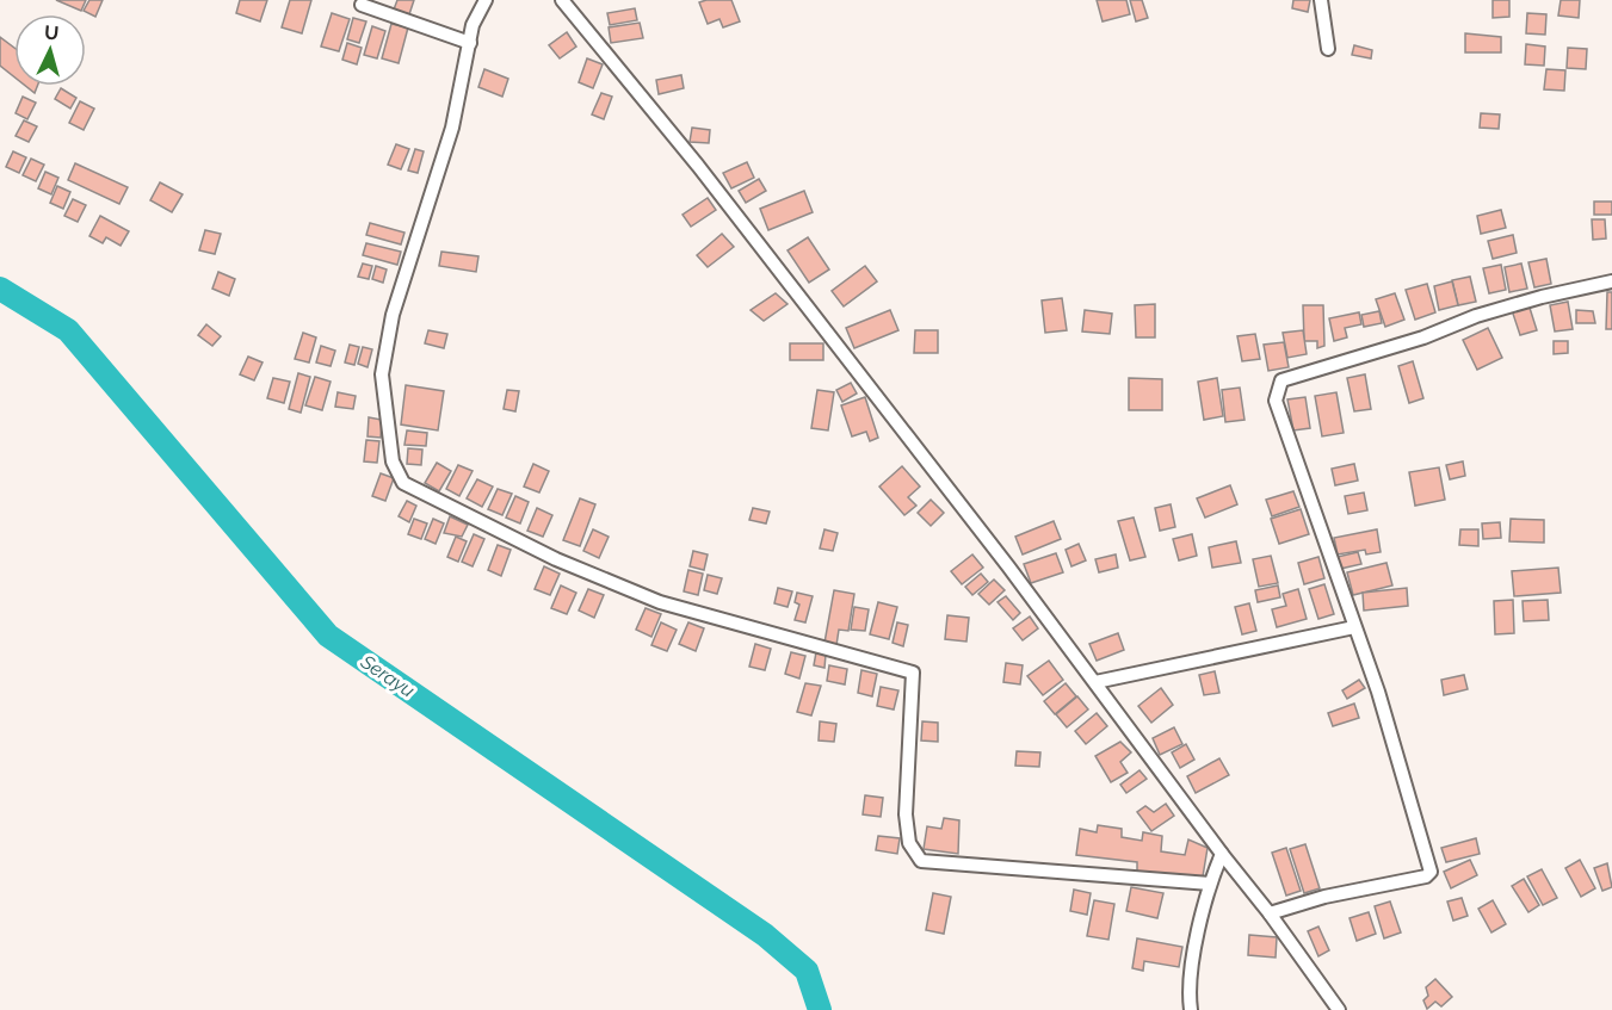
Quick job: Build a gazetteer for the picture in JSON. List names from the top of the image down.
{
  "water": ["Serayu"],
  "north": "top"
}
